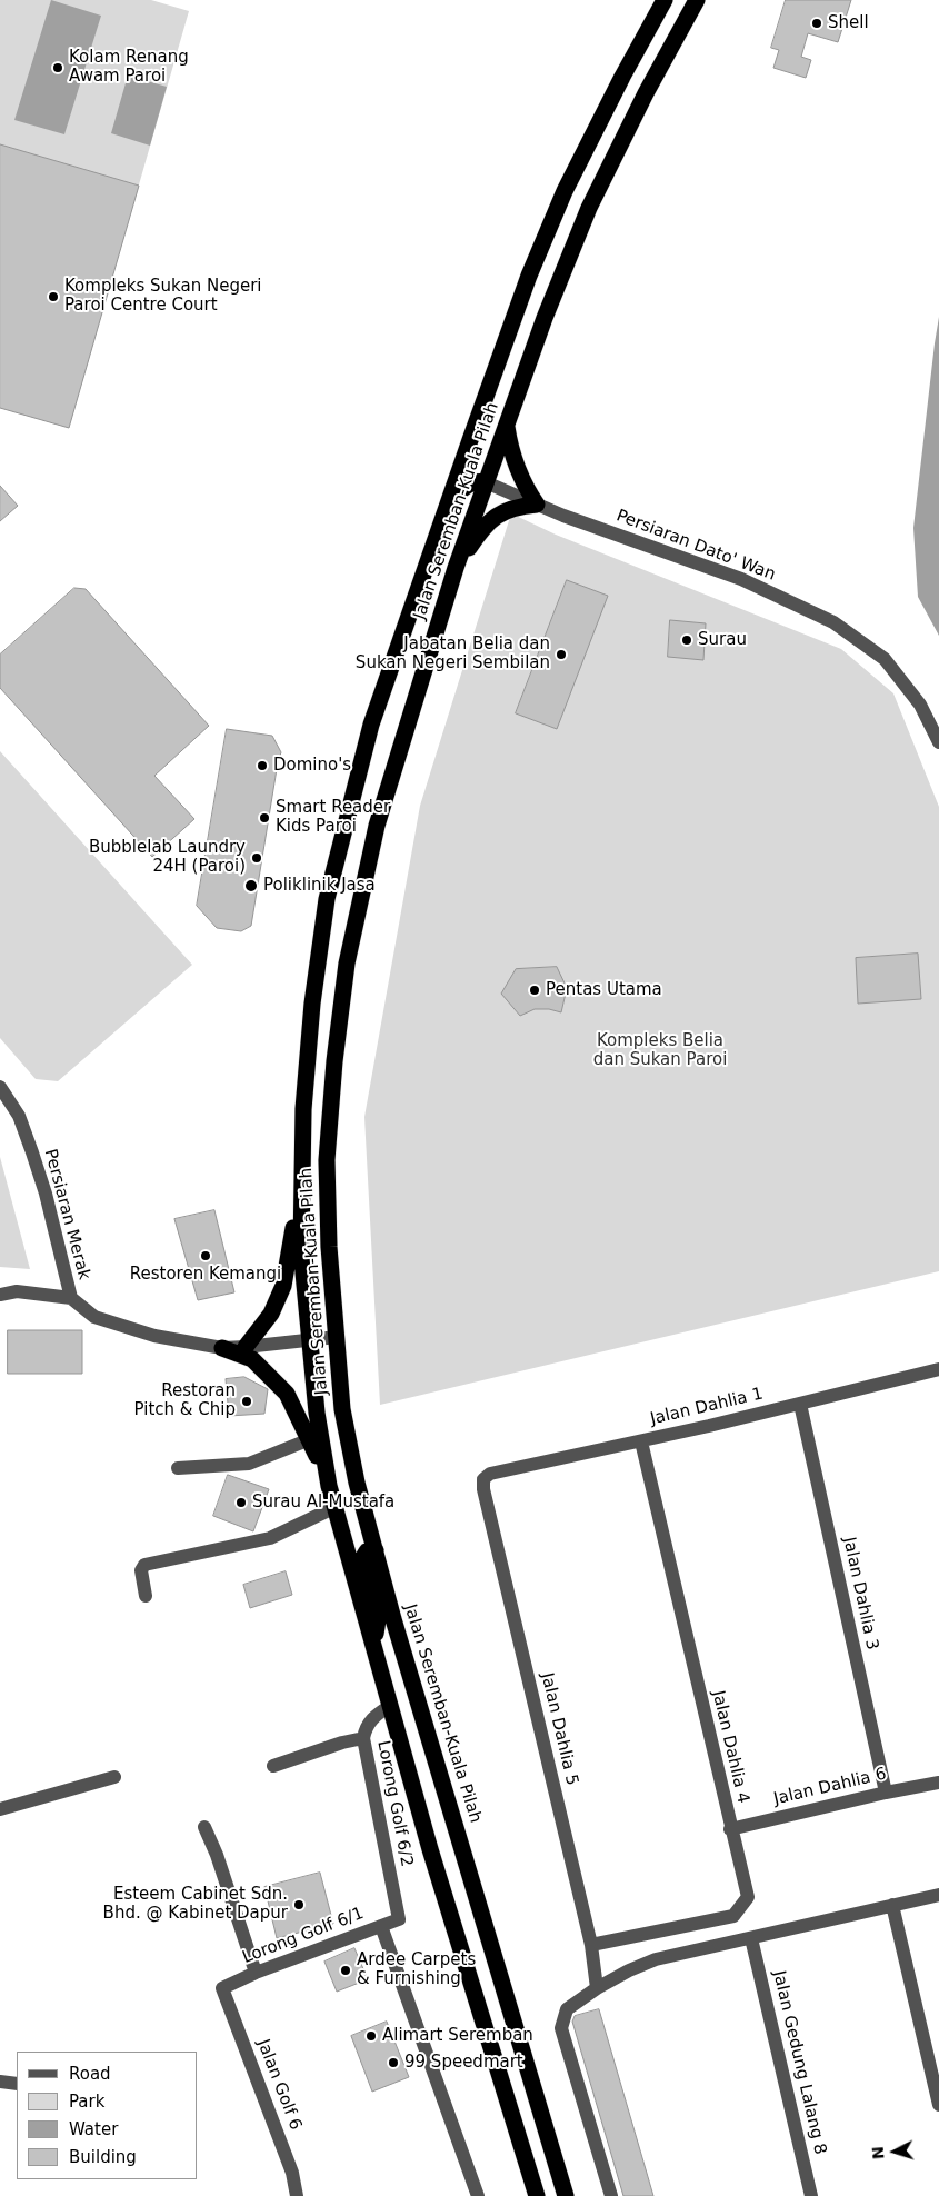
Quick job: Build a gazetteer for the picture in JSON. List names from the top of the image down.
{
  "streets": {
    "highway": ["Jalan Seremban-Kuala Pilah"],
    "street": [
      "Persiaran Dato' Wan",
      "Persiaran Merak",
      "Jalan Dahlia 1",
      "Jalan Dahlia 3",
      "Jalan Dahlia 5",
      "Jalan Dahlia 4",
      "Jalan Dahlia 6",
      "Lorong Golf 6/2",
      "Lorong Golf 6/1",
      "Jalan Gedung Lalang 8",
      "Jalan Golf 6"
    ]
  },
  "crossings": [
    ["Jalan Seremban-Kuala Pilah", "Persiaran Dato' Wan"],
    ["Jalan Seremban-Kuala Pilah", "Lorong Golf 6/2"],
    ["Jalan Dahlia 1", "Jalan Dahlia 3"],
    ["Jalan Dahlia 1", "Jalan Dahlia 5"],
    ["Jalan Dahlia 1", "Jalan Dahlia 4"],
    ["Jalan Dahlia 3", "Jalan Dahlia 6"],
    ["Jalan Dahlia 5", "Jalan Dahlia 4"],
    ["Jalan Dahlia 4", "Jalan Dahlia 6"],
    ["Lorong Golf 6/2", "Lorong Golf 6/1"],
    ["Lorong Golf 6/1", "Jalan Golf 6"]
  ],
  "parks": ["Kompleks Belia dan Sukan Paroi"],
  "places": [
    "Shell",
    "Kolam Renang Awam Paroi",
    "Kompleks Sukan Negeri Paroi Centre Court",
    "Surau",
    "Jabatan Belia dan Sukan Negeri Sembilan",
    "Domino's",
    "Smart Reader Kids Paroi",
    "Bubblelab Laundry 24H (Paroi)",
    "Poliklinik Jasa",
    "Pentas Utama",
    "Restoren Kemangi",
    "Restoran Pitch & Chip",
    "Surau Al-Mustafa",
    "Esteem Cabinet Sdn. Bhd. @ Kabinet Dapur",
    "Ardee Carpets & Furnishing",
    "Alimart Seremban",
    "99 Speedmart"
  ],
  "legend": [
    "Road",
    "Park",
    "Water",
    "Building"
  ],
  "north": "left"
}
